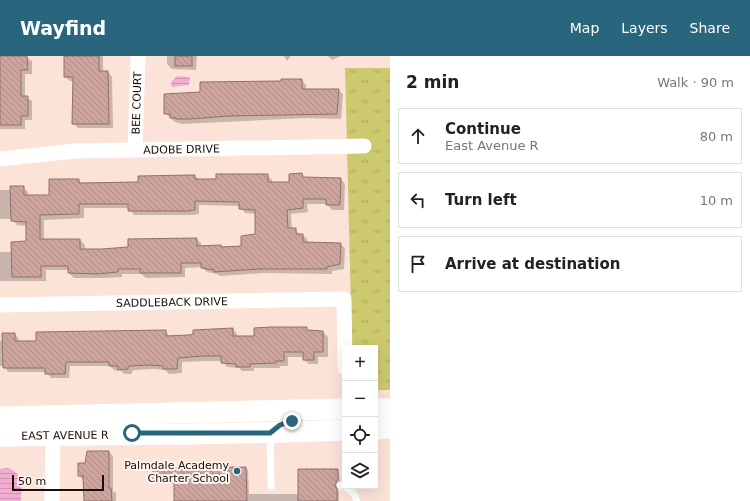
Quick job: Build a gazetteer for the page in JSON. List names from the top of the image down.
{
  "streets": {
    "main road": ["EAST AVENUE R"],
    "street": ["BEE COURT", "ADOBE DRIVE", "SADDLEBACK DRIVE"]
  },
  "crossings": [
    ["BEE COURT", "ADOBE DRIVE"]
  ],
  "places": ["Palmdale Academy Charter School"],
  "scale_bar": "50 m",
  "page": {
    "header": "Wayfind",
    "nav": ["Map", "Layers", "Share"],
    "heading": ["2 min", "Walk · 90 m"],
    "list": [
      ["Continue", "East Avenue R", "80 m"],
      ["Turn left", "10 m"],
      "Arrive at destination"
    ],
    "map_buttons": ["+", "−"],
    "scale": "50 m"
  }
}
